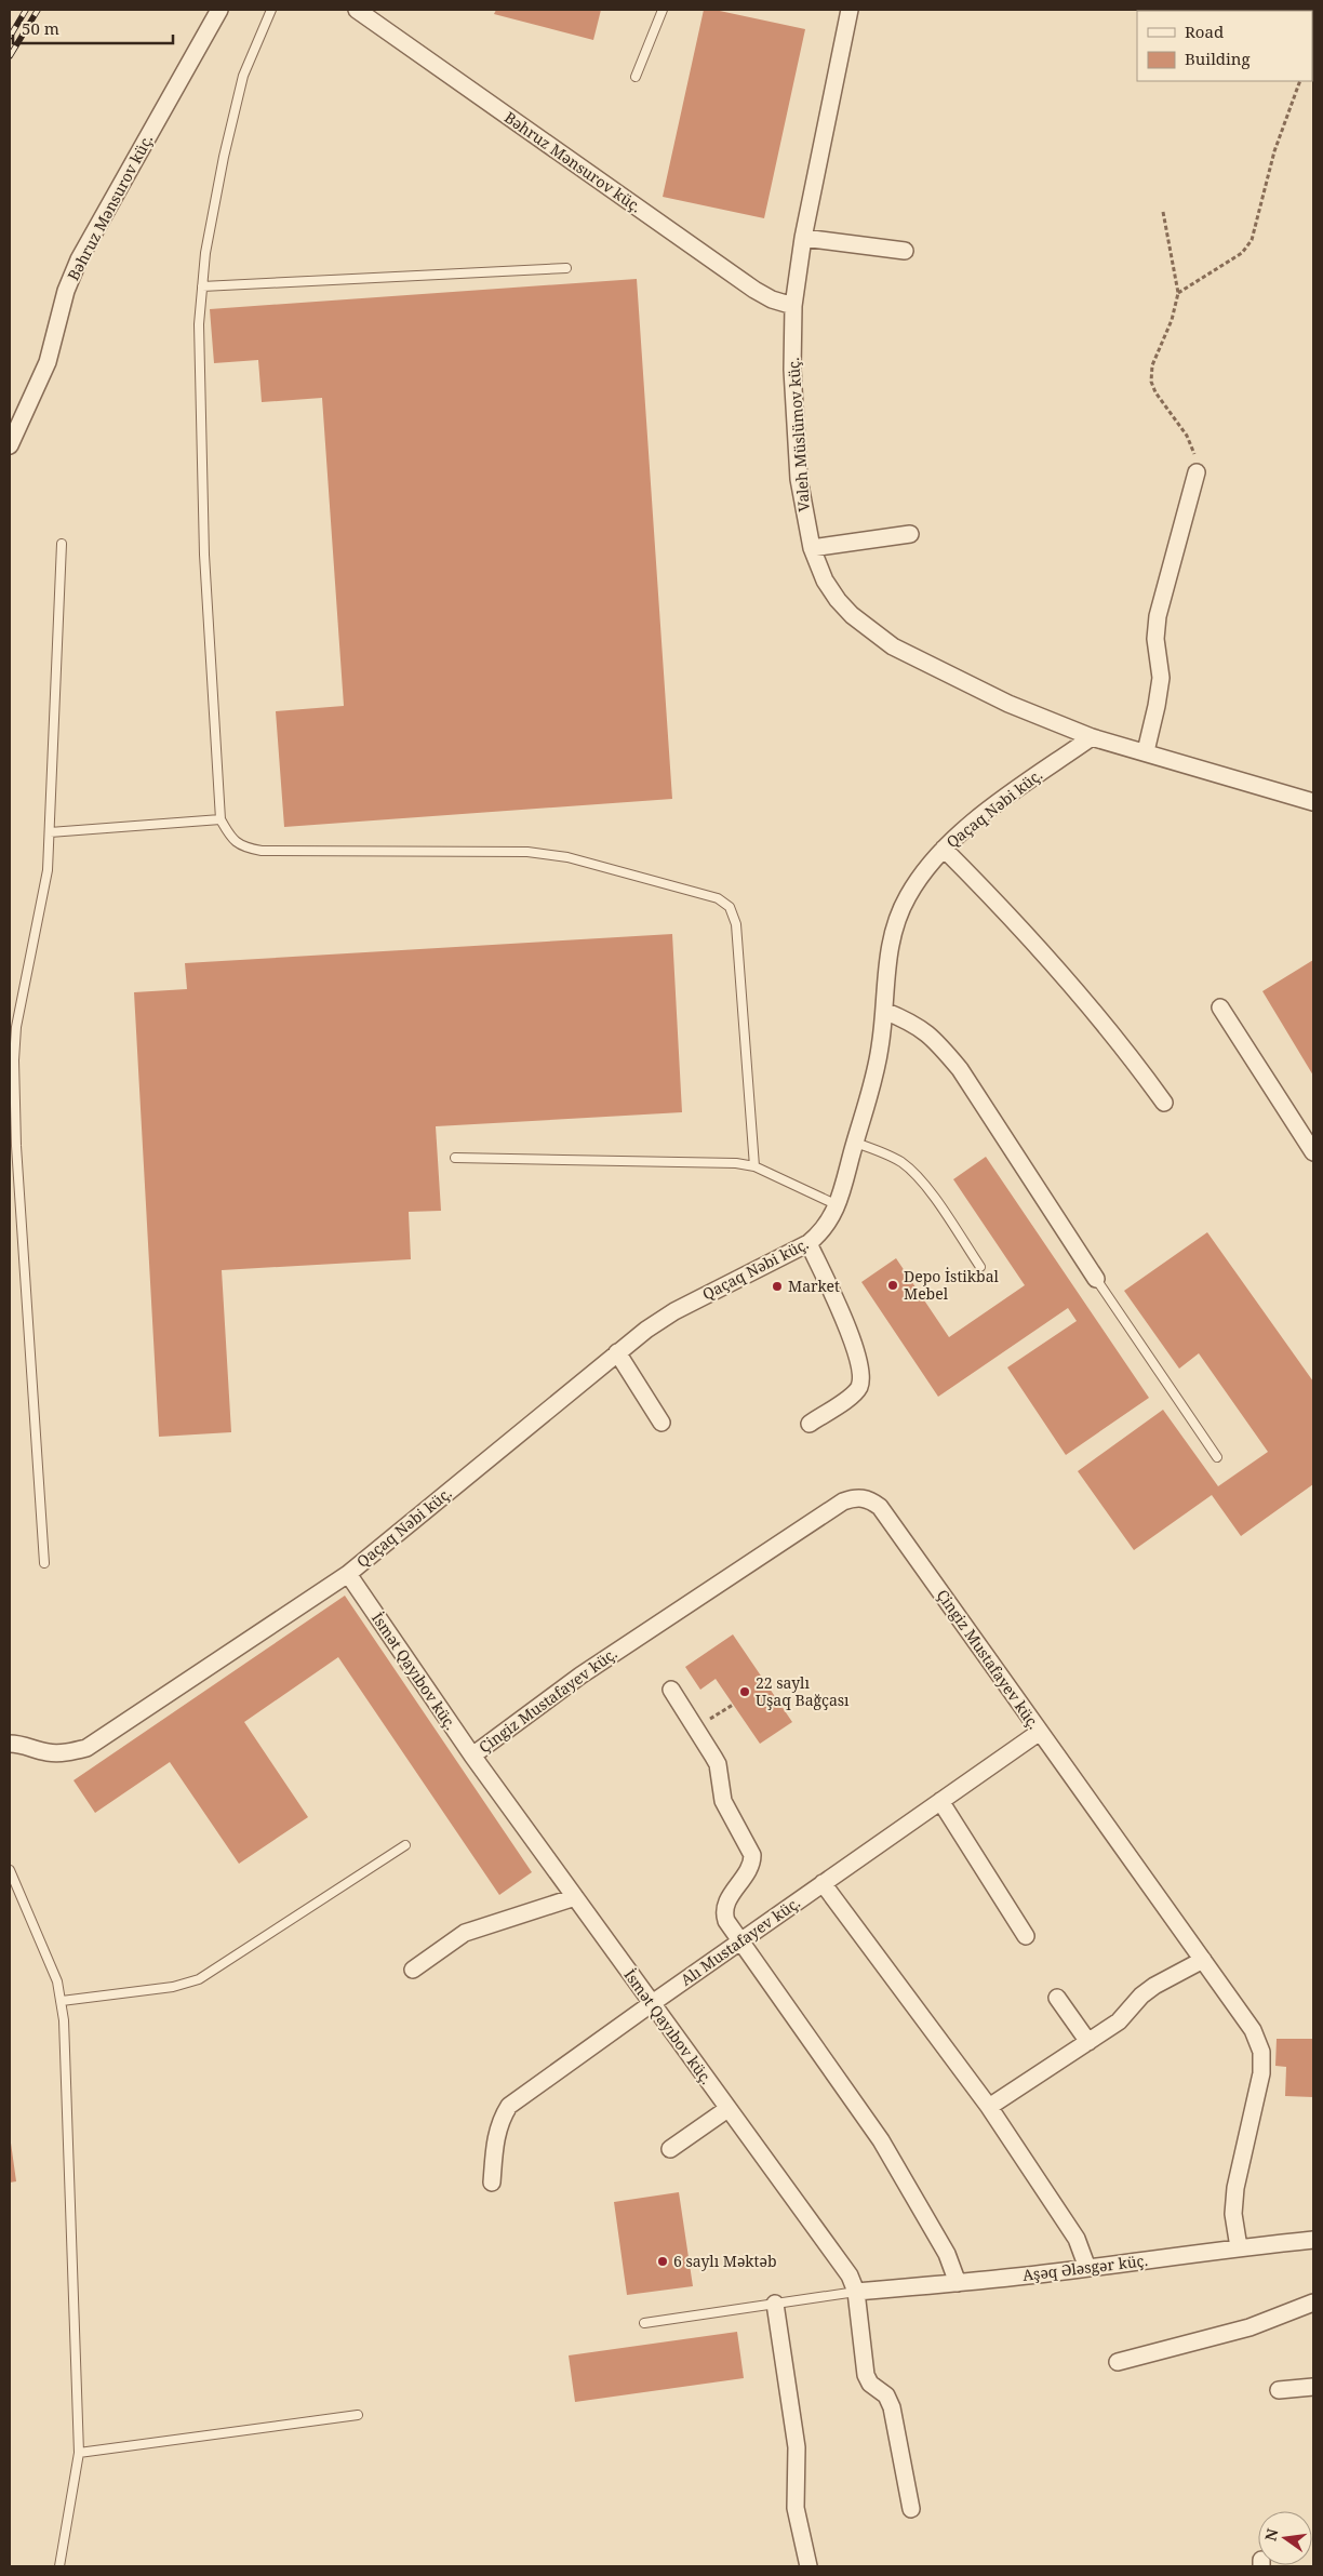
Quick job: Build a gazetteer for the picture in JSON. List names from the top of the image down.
{
  "streets": {
    "street": [
      "Bəhruz Mənsurov küç.",
      "Valeh Müslümov küç.",
      "Qaçaq Nəbi küç.",
      "Çingiz Mustafayev küç.",
      "İsmət Qayıbov küç.",
      "Alı Mustafayev küç.",
      "Aşəq Ələsgər küç."
    ]
  },
  "crossings": [
    ["Bəhruz Mənsurov küç.", "Valeh Müslümov küç."],
    ["Valeh Müslümov küç.", "Qaçaq Nəbi küç."],
    ["Qaçaq Nəbi küç.", "İsmət Qayıbov küç."],
    ["Çingiz Mustafayev küç.", "İsmət Qayıbov küç."],
    ["Çingiz Mustafayev küç.", "Alı Mustafayev küç."],
    ["Çingiz Mustafayev küç.", "Aşəq Ələsgər küç."],
    ["İsmət Qayıbov küç.", "Alı Mustafayev küç."],
    ["İsmət Qayıbov küç.", "Aşəq Ələsgər küç."]
  ],
  "places": [
    "Depo İstikbal Mebel",
    "Market",
    "22 saylı Uşaq Bağçası",
    "6 saylı Məktəb"
  ],
  "legend": ["Road", "Building"],
  "scale_bar": "50 m",
  "north": "left"
}
